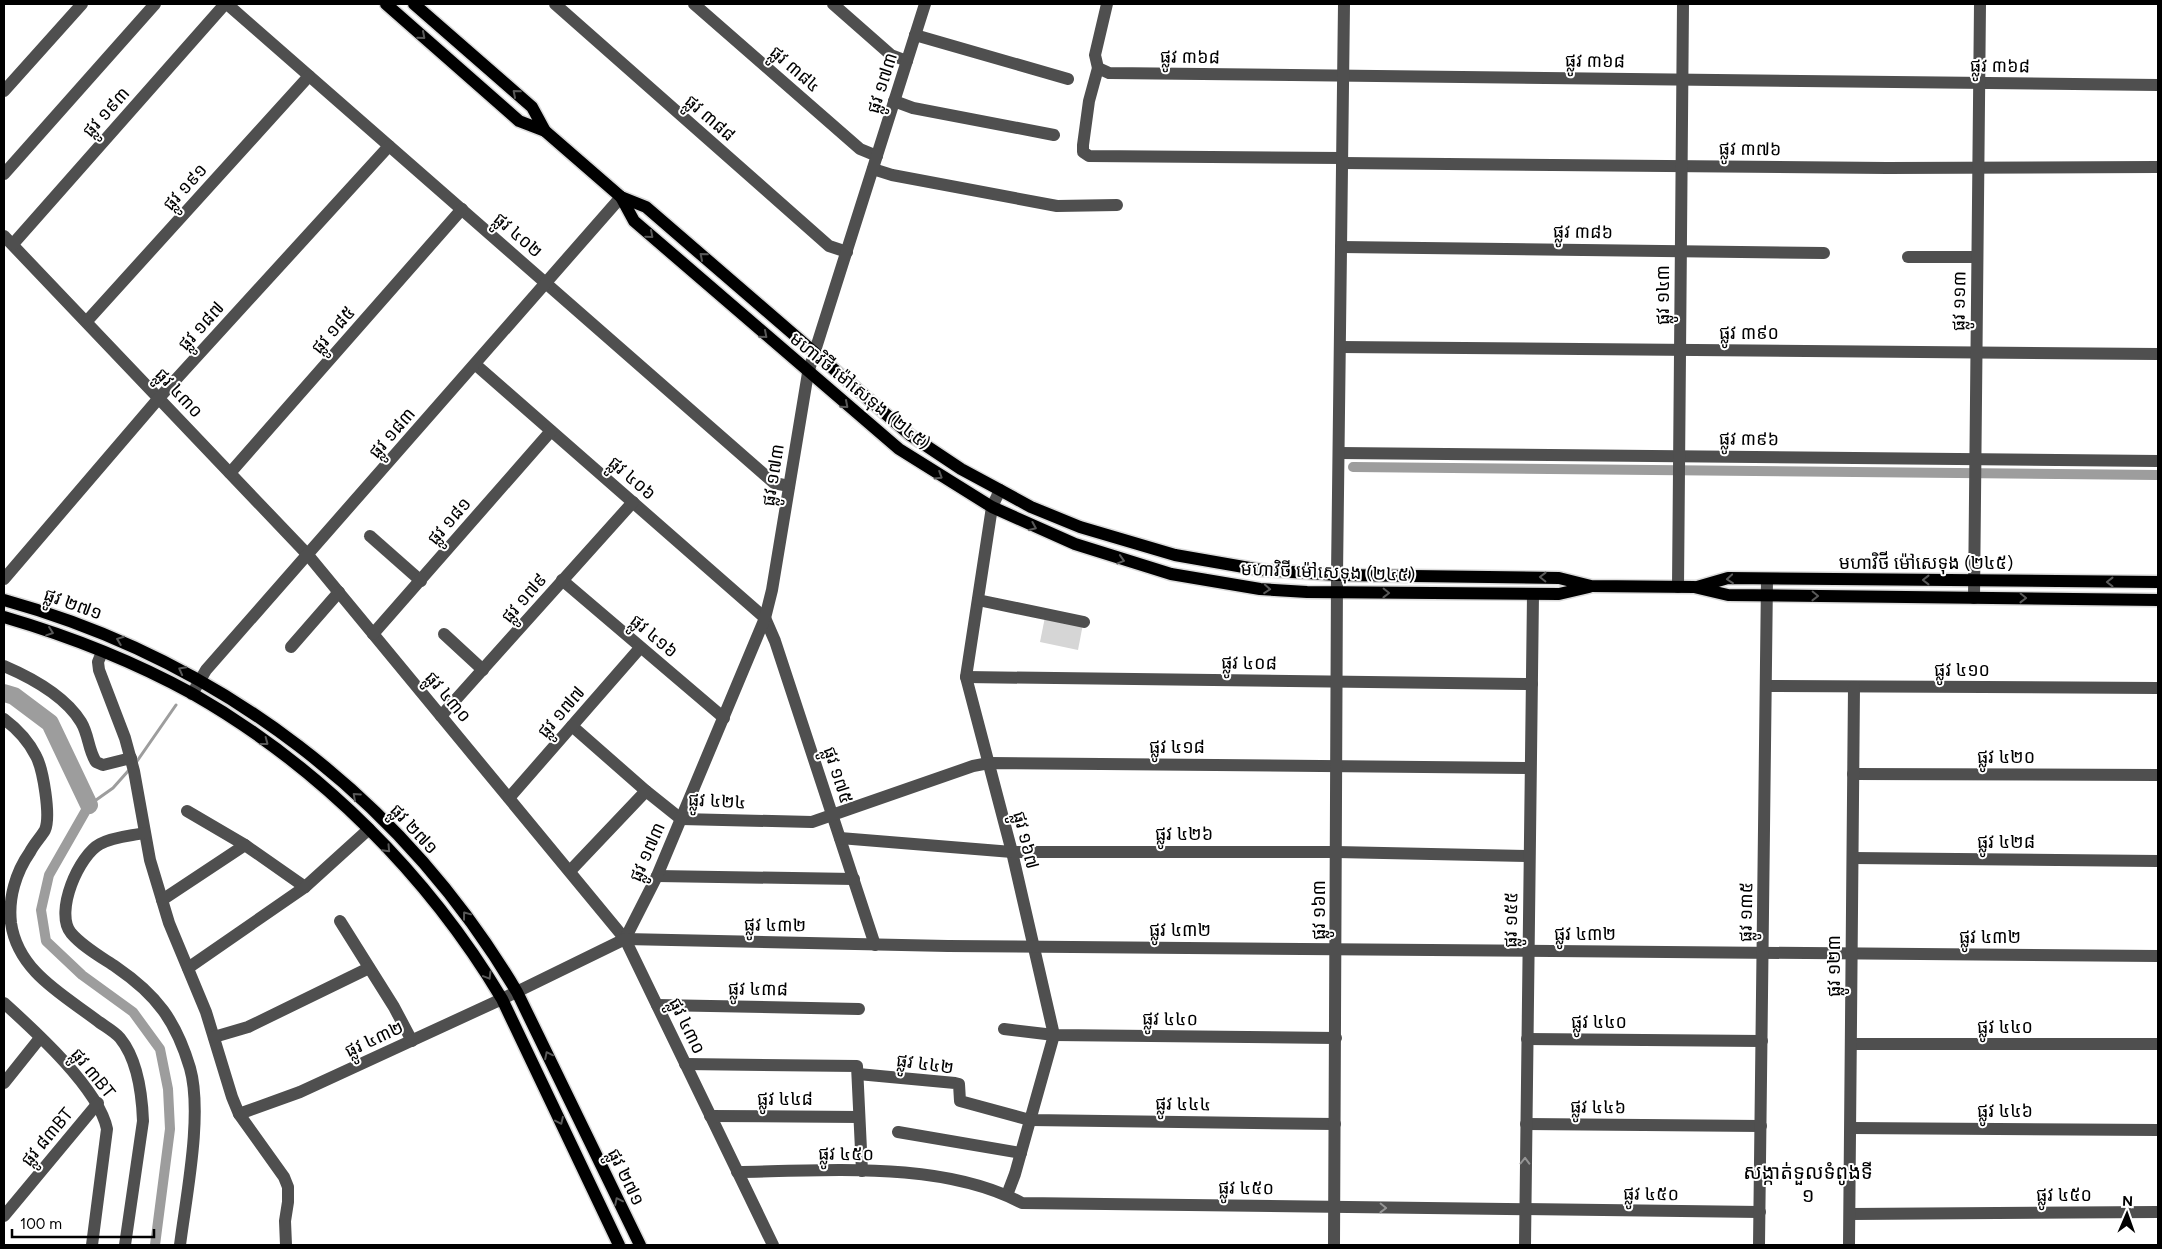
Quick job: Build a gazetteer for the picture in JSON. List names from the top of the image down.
{
  "streets": {
    "main road": ["មហាវិថី ម៉ៅសេទុង (២៤៥)", "ផ្លូវ ២៧១"],
    "street": [
      "ផ្លូវ ៣៦៨",
      "ផ្លូវ ៣៨៤",
      "ផ្លូវ ១៧៣",
      "ផ្លូវ ១៩៣",
      "ផ្លូវ ៣៨៨",
      "ផ្លូវ ៣៧៦",
      "ផ្លូវ ១៩១",
      "ផ្លូវ ៣៨៦",
      "ផ្លូវ ៤០២",
      "ផ្លូវ ១៤៣",
      "ផ្លូវ ១១៣",
      "ផ្លូវ ១៨៧",
      "ផ្លូវ ១៨៥",
      "ផ្លូវ ៣៩០",
      "ផ្លូវ ៤៣០",
      "ផ្លូវ ១៨៣",
      "ផ្លូវ ៣៩៦",
      "ផ្លូវ ៤០៦",
      "ផ្លូវ ១៨១",
      "ផ្លូវ ១៧៩",
      "ផ្លូវ ៤១៦",
      "ផ្លូវ ៤០៨",
      "ផ្លូវ ៤១០",
      "ផ្លូវ ១៧៧",
      "ផ្លូវ ៤១៨",
      "ផ្លូវ ៤២០",
      "ផ្លូវ ១៧៥",
      "ផ្លូវ ៤២៤",
      "ផ្លូវ ៤២៦",
      "ផ្លូវ ១៦៧",
      "ផ្លូវ ៤២៨",
      "ផ្លូវ ១៦៣",
      "ផ្លូវ ១៣៥",
      "ផ្លូវ ១៥៥",
      "ផ្លូវ ៤៣២",
      "ផ្លូវ ១២៣",
      "ផ្លូវ ៤៣៨",
      "ផ្លូវ ៤៤០",
      "ផ្លូវ ៤៤២",
      "ផ្លូវ ៣BT",
      "ផ្លូវ ៤៤៨",
      "ផ្លូវ ៤៤៤",
      "ផ្លូវ ៤៤៦",
      "ផ្លូវ ៨៣BT",
      "ផ្លូវ ៤៥០"
    ]
  },
  "crossings": [
    ["ផ្លូវ ៣៦៨", "ផ្លូវ ៣៧៦"],
    ["ផ្លូវ ៣៦៨", "ផ្លូវ ១៤៣"],
    ["ផ្លូវ ៣៦៨", "ផ្លូវ ១១៣"],
    ["ផ្លូវ ៣៦៨", "ផ្លូវ ១៦៣"],
    ["ផ្លូវ ៣៨៤", "ផ្លូវ ១៧៣"],
    ["ផ្លូវ ១៧៣", "ផ្លូវ ៣៨៨"],
    ["ផ្លូវ ១៧៣", "ផ្លូវ ៤០២"],
    ["ផ្លូវ ១៧៣", "មហាវិថី ម៉ៅសេទុង (២៤៥)"],
    ["ផ្លូវ ១៧៣", "ផ្លូវ ៤៣០"],
    ["ផ្លូវ ១៧៣", "ផ្លូវ ៤០៦"],
    ["ផ្លូវ ១៧៣", "ផ្លូវ ៤១៦"],
    ["ផ្លូវ ១៧៣", "ផ្លូវ ១៧៥"],
    ["ផ្លូវ ១៧៣", "ផ្លូវ ៤២៤"],
    ["ផ្លូវ ១៧៣", "ផ្លូវ ៤៣២"],
    ["ផ្លូវ ១៩៣", "ផ្លូវ ៤០២"],
    ["ផ្លូវ ១៩៣", "ផ្លូវ ៤៣០"],
    ["ផ្លូវ ៣៧៦", "ផ្លូវ ១៤៣"],
    ["ផ្លូវ ៣៧៦", "ផ្លូវ ១១៣"],
    ["ផ្លូវ ៣៧៦", "ផ្លូវ ១៦៣"],
    ["ផ្លូវ ១៩១", "ផ្លូវ ៤០២"],
    ["ផ្លូវ ១៩១", "ផ្លូវ ៤៣០"],
    ["ផ្លូវ ៣៨៦", "ផ្លូវ ១៤៣"],
    ["ផ្លូវ ៣៨៦", "ផ្លូវ ១៦៣"],
    ["ផ្លូវ ៤០២", "ផ្លូវ ១៨៧"],
    ["ផ្លូវ ៤០២", "ផ្លូវ ១៨៥"],
    ["ផ្លូវ ៤០២", "ផ្លូវ ១៨៣"],
    ["ផ្លូវ ១៤៣", "ផ្លូវ ៣៩០"],
    ["ផ្លូវ ១៤៣", "មហាវិថី ម៉ៅសេទុង (២៤៥)"],
    ["ផ្លូវ ១៤៣", "ផ្លូវ ៣៩៦"],
    ["ផ្លូវ ១១៣", "ផ្លូវ ៣៩០"],
    ["ផ្លូវ ១១៣", "មហាវិថី ម៉ៅសេទុង (២៤៥)"],
    ["ផ្លូវ ១១៣", "ផ្លូវ ៣៩៦"],
    ["ផ្លូវ ១៨៧", "ផ្លូវ ៤៣០"],
    ["ផ្លូវ ១៨៥", "ផ្លូវ ៤៣០"],
    ["ផ្លូវ ៣៩០", "ផ្លូវ ១៦៣"],
    ["មហាវិថី ម៉ៅសេទុង (២៤៥)", "ផ្លូវ ១៨៣"],
    ["មហាវិថី ម៉ៅសេទុង (២៤៥)", "ផ្លូវ ១៦៧"],
    ["មហាវិថី ម៉ៅសេទុង (២៤៥)", "ផ្លូវ ១៦៣"],
    ["មហាវិថី ម៉ៅសេទុង (២៤៥)", "ផ្លូវ ១៣៥"],
    ["មហាវិថី ម៉ៅសេទុង (២៤៥)", "ផ្លូវ ១៥៥"],
    ["ផ្លូវ ៤៣០", "ផ្លូវ ១៨៣"],
    ["ផ្លូវ ៤៣០", "ផ្លូវ ១៨១"],
    ["ផ្លូវ ៤៣០", "ផ្លូវ ១៧៩"],
    ["ផ្លូវ ៤៣០", "ផ្លូវ ១៧៧"],
    ["ផ្លូវ ៤៣០", "ផ្លូវ ៤៣២"],
    ["ផ្លូវ ៤៣០", "ផ្លូវ ៤៣៨"],
    ["ផ្លូវ ៤៣០", "ផ្លូវ ៤៤២"],
    ["ផ្លូវ ៤៣០", "ផ្លូវ ៤៤៨"],
    ["ផ្លូវ ៤៣០", "ផ្លូវ ៤៥០"],
    ["ផ្លូវ ១៨៣", "ផ្លូវ ៤០៦"],
    ["ផ្លូវ ១៨៣", "ផ្លូវ ២៧១"],
    ["ផ្លូវ ៣៩៦", "ផ្លូវ ១៦៣"],
    ["ផ្លូវ ៤០៦", "ផ្លូវ ១៨១"],
    ["ផ្លូវ ៤០៦", "ផ្លូវ ១៧៩"],
    ["ផ្លូវ ៤០៦", "ផ្លូវ ១៧៥"],
    ["ផ្លូវ ១៧៩", "ផ្លូវ ៤១៦"],
    ["ផ្លូវ ២៧១", "ផ្លូវ ៤៣២"],
    ["ផ្លូវ ៤១៦", "ផ្លូវ ១៧៧"],
    ["ផ្លូវ ៤០៨", "ផ្លូវ ១៦៧"],
    ["ផ្លូវ ៤០៨", "ផ្លូវ ១៦៣"],
    ["ផ្លូវ ៤០៨", "ផ្លូវ ១៥៥"],
    ["ផ្លូវ ៤១០", "ផ្លូវ ១៣៥"],
    ["ផ្លូវ ៤១០", "ផ្លូវ ១២៣"],
    ["ផ្លូវ ១៧៧", "ផ្លូវ ៤២៤"],
    ["ផ្លូវ ៤១៨", "ផ្លូវ ១៧៥"],
    ["ផ្លូវ ៤១៨", "ផ្លូវ ៤២៤"],
    ["ផ្លូវ ៤១៨", "ផ្លូវ ១៦៧"],
    ["ផ្លូវ ៤១៨", "ផ្លូវ ១៦៣"],
    ["ផ្លូវ ៤១៨", "ផ្លូវ ១៥៥"],
    ["ផ្លូវ ៤២០", "ផ្លូវ ១២៣"],
    ["ផ្លូវ ១៧៥", "ផ្លូវ ៤២៤"],
    ["ផ្លូវ ១៧៥", "ផ្លូវ ៤២៦"],
    ["ផ្លូវ ១៧៥", "ផ្លូវ ៤៣២"],
    ["ផ្លូវ ៤២៦", "ផ្លូវ ១៦៧"],
    ["ផ្លូវ ៤២៦", "ផ្លូវ ១៦៣"],
    ["ផ្លូវ ៤២៦", "ផ្លូវ ១៥៥"],
    ["ផ្លូវ ១៦៧", "ផ្លូវ ៤៣២"],
    ["ផ្លូវ ១៦៧", "ផ្លូវ ៤៤០"],
    ["ផ្លូវ ១៦៧", "ផ្លូវ ៤៤២"],
    ["ផ្លូវ ១៦៧", "ផ្លូវ ៤៤៤"],
    ["ផ្លូវ ១៦៧", "ផ្លូវ ៤៥០"],
    ["ផ្លូវ ៤២៨", "ផ្លូវ ១២៣"],
    ["ផ្លូវ ១៦៣", "ផ្លូវ ៤៣២"],
    ["ផ្លូវ ១៦៣", "ផ្លូវ ៤៤០"],
    ["ផ្លូវ ១៦៣", "ផ្លូវ ៤៤៤"],
    ["ផ្លូវ ១៦៣", "ផ្លូវ ៤៥០"],
    ["ផ្លូវ ១៣៥", "ផ្លូវ ៤៣២"],
    ["ផ្លូវ ១៣៥", "ផ្លូវ ៤៤០"],
    ["ផ្លូវ ១៣៥", "ផ្លូវ ៤៤៦"],
    ["ផ្លូវ ១៣៥", "ផ្លូវ ៤៥០"],
    ["ផ្លូវ ១៥៥", "ផ្លូវ ៤៣២"],
    ["ផ្លូវ ១៥៥", "ផ្លូវ ៤៤០"],
    ["ផ្លូវ ១៥៥", "ផ្លូវ ៤៤៦"],
    ["ផ្លូវ ១៥៥", "ផ្លូវ ៤៥០"],
    ["ផ្លូវ ៤៣២", "ផ្លូវ ១២៣"],
    ["ផ្លូវ ១២៣", "ផ្លូវ ៤៤០"],
    ["ផ្លូវ ១២៣", "ផ្លូវ ៤៤៦"],
    ["ផ្លូវ ១២៣", "ផ្លូវ ៤៥០"],
    ["ផ្លូវ ៤៤២", "ផ្លូវ ៤៤៤"],
    ["ផ្លូវ ៣BT", "ផ្លូវ ៨៣BT"]
  ],
  "districts": ["សង្កាត់ទួលទំពូងទី ១"],
  "scale_bar": "100 m",
  "north": "top"
}
